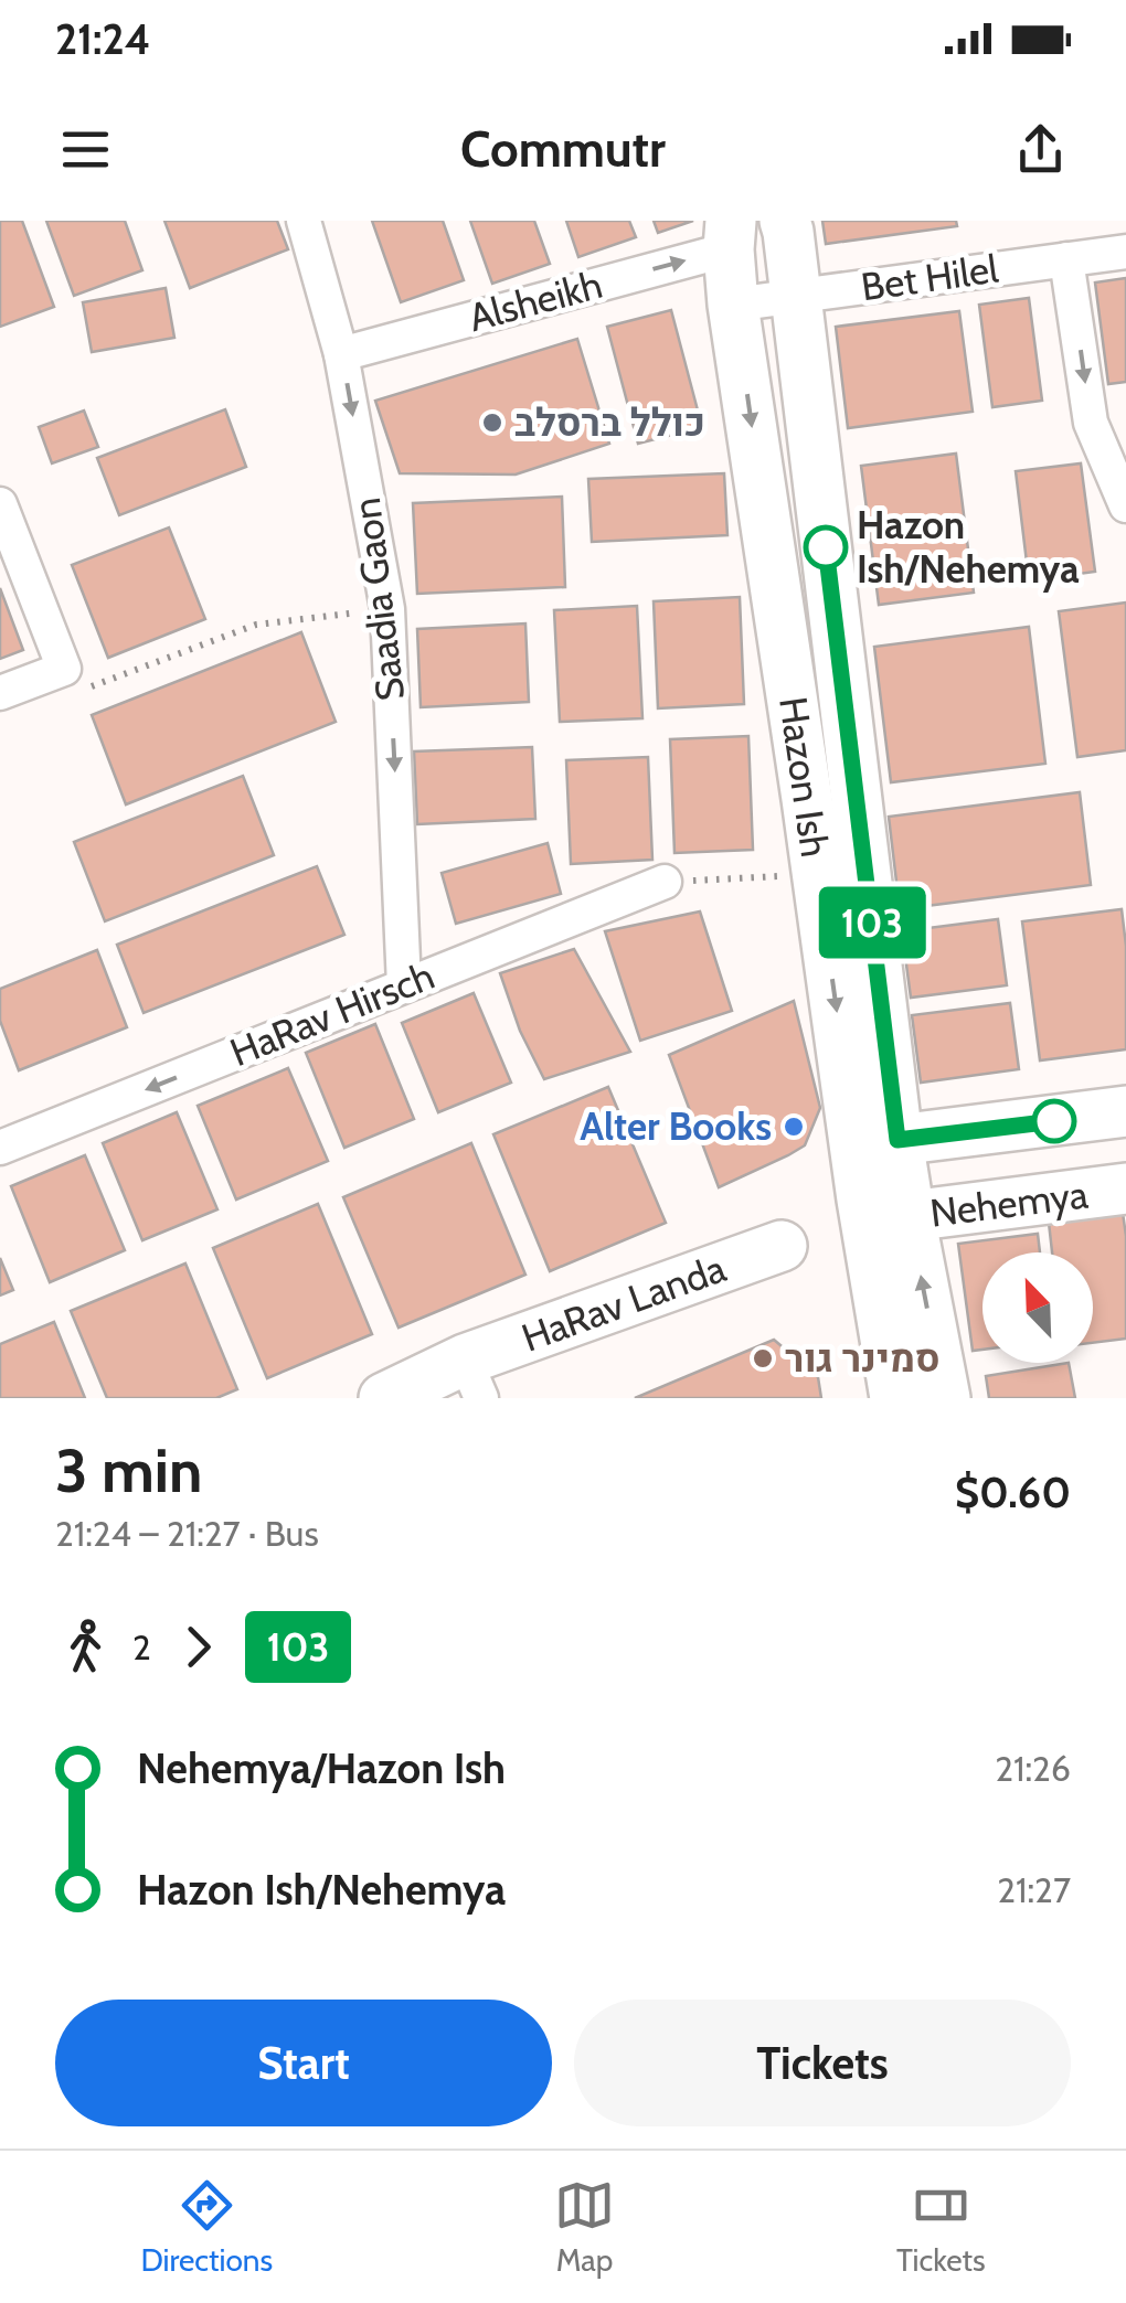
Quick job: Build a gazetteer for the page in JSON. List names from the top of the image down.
{
  "streets": {
    "street": [
      "Bet Hilel",
      "Alsheikh",
      "Saadia Gaon",
      "Hazon Ish",
      "HaRav Hirsch",
      "Nehemya",
      "HaRav Landa"
    ]
  },
  "crossings": [
    ["Bet Hilel", "Hazon Ish"],
    ["Alsheikh", "Saadia Gaon"],
    ["Alsheikh", "Hazon Ish"],
    ["Saadia Gaon", "HaRav Hirsch"],
    ["Hazon Ish", "Nehemya"]
  ],
  "one_way": ["Alsheikh", "Saadia Gaon", "HaRav Hirsch"],
  "places": [
    "כולל ברסלב",
    "Hazon Ish/Nehemya",
    "Alter Books",
    "סמינר גור"
  ],
  "lines": ["bus line 103"],
  "north": "top left",
  "page": {
    "status": "21:24",
    "header": "Commutr",
    "on_map": "103",
    "heading": ["3 min", "21:24 – 21:27 · Bus", "$0.60"],
    "legs": ["2", "103"],
    "list": [
      {
        "name": "Nehemya/Hazon Ish",
        "value": "21:26"
      },
      {
        "name": "Hazon Ish/Nehemya",
        "value": "21:27"
      }
    ],
    "buttons": ["Start", "Tickets"],
    "tabs": ["Directions", "Map", "Tickets"]
  }
}
